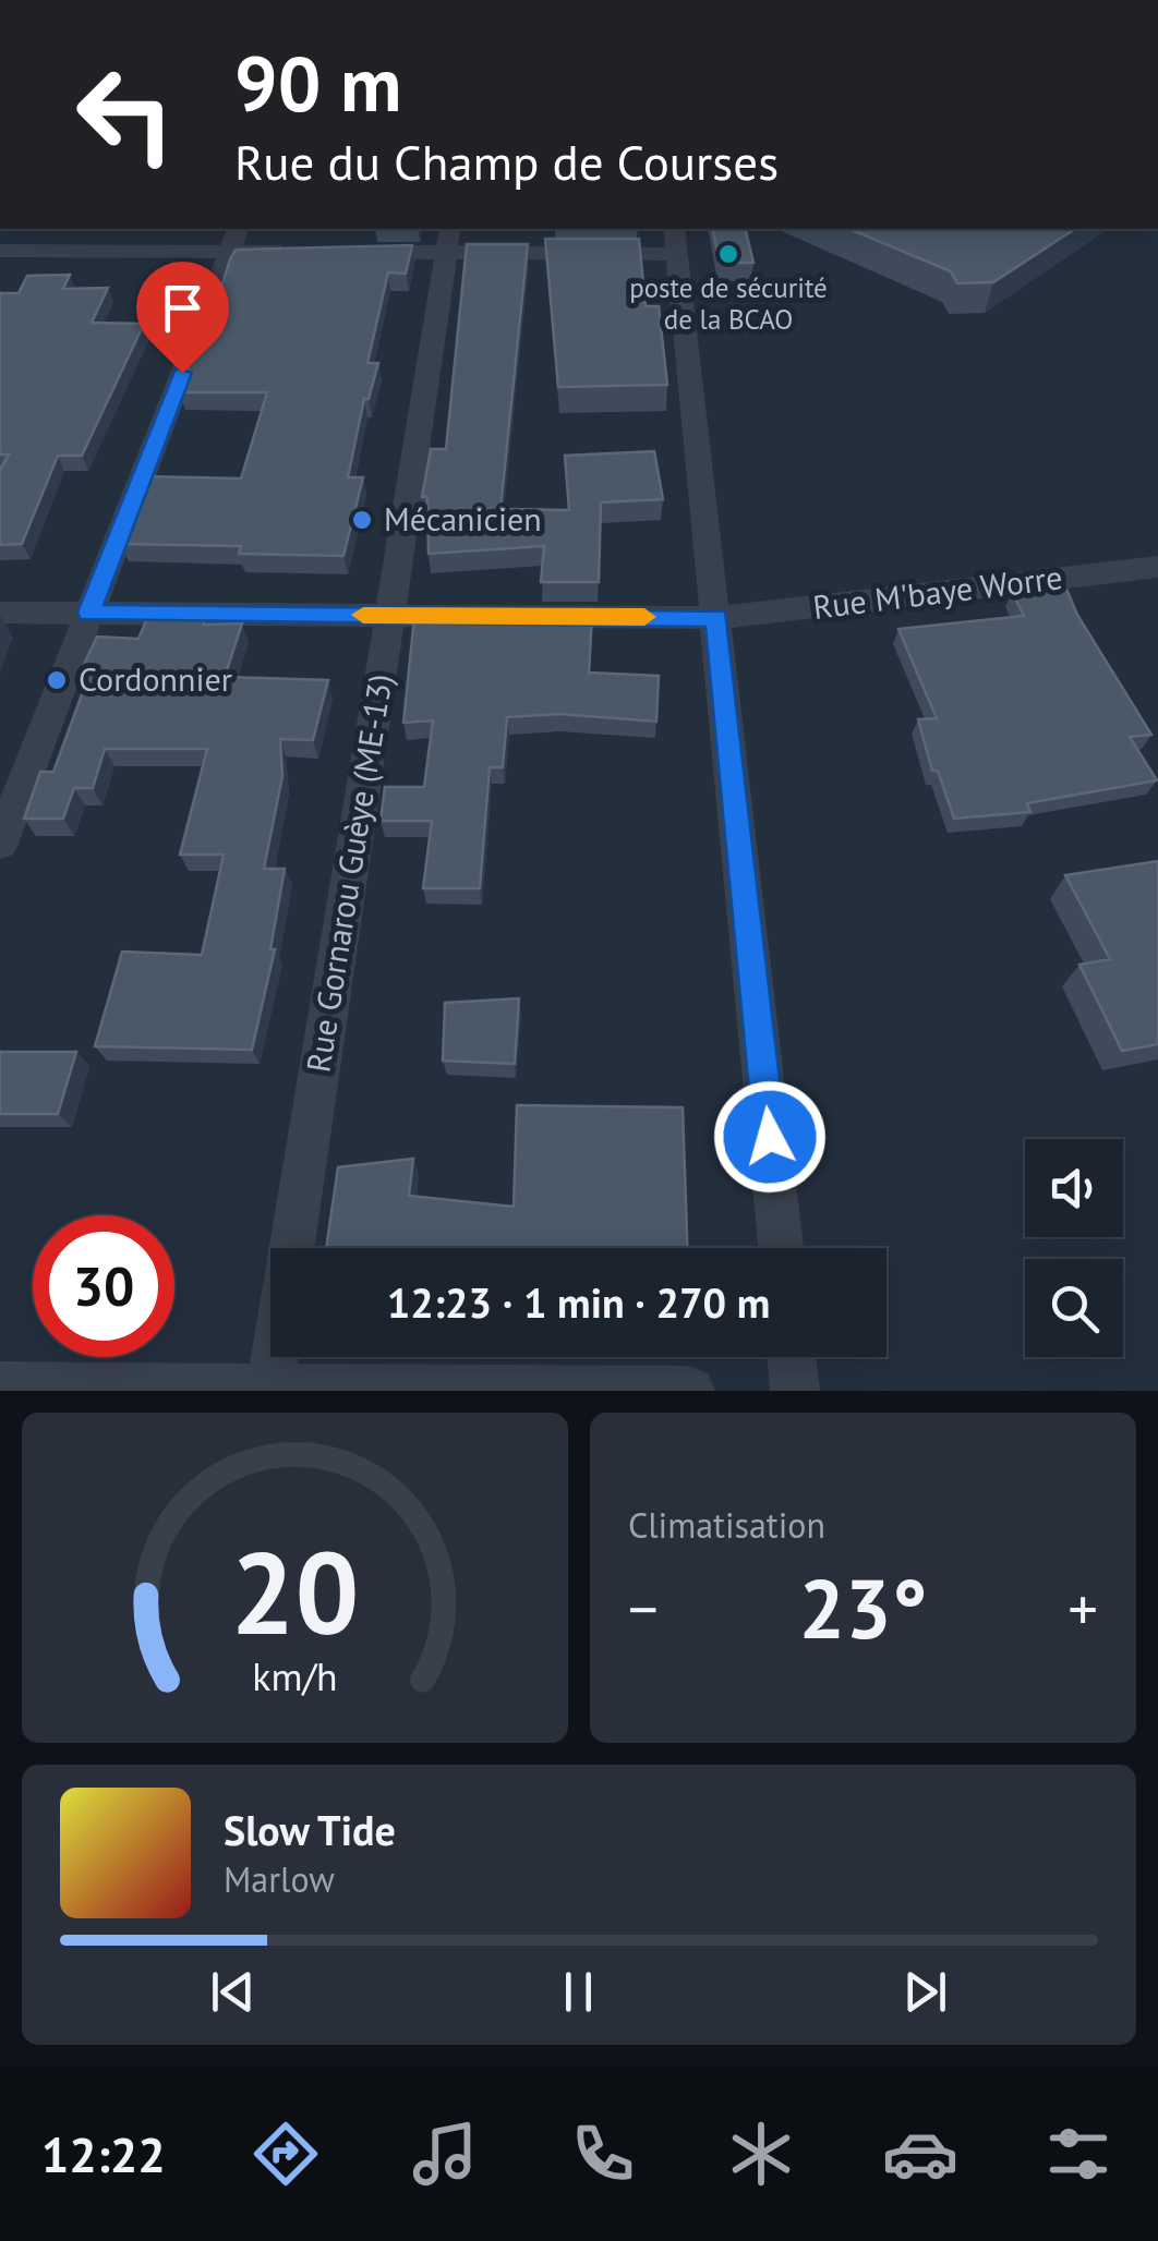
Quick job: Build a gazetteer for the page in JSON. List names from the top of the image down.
{
  "streets": {
    "street": ["Rue M'baye Worre", "Rue Gornarou Guèye (ME-13)"]
  },
  "crossings": [
    ["Rue M'baye Worre", "Rue Gornarou Guèye (ME-13)"]
  ],
  "places": ["poste de sécurité de la BCAO", "Mécanicien", "Cordonnier"],
  "page": {
    "turn": ["90 m", "Rue du Champ de Courses"],
    "limit": "30",
    "trip": "12:23 · 1 min · 270 m",
    "tile": "Climatisation",
    "heat": ["−", "23°", "+"],
    "song": ["Slow Tide", "Marlow"],
    "tabs": "12:22",
    "gauge": ["20", "km/h"]
  }
}
